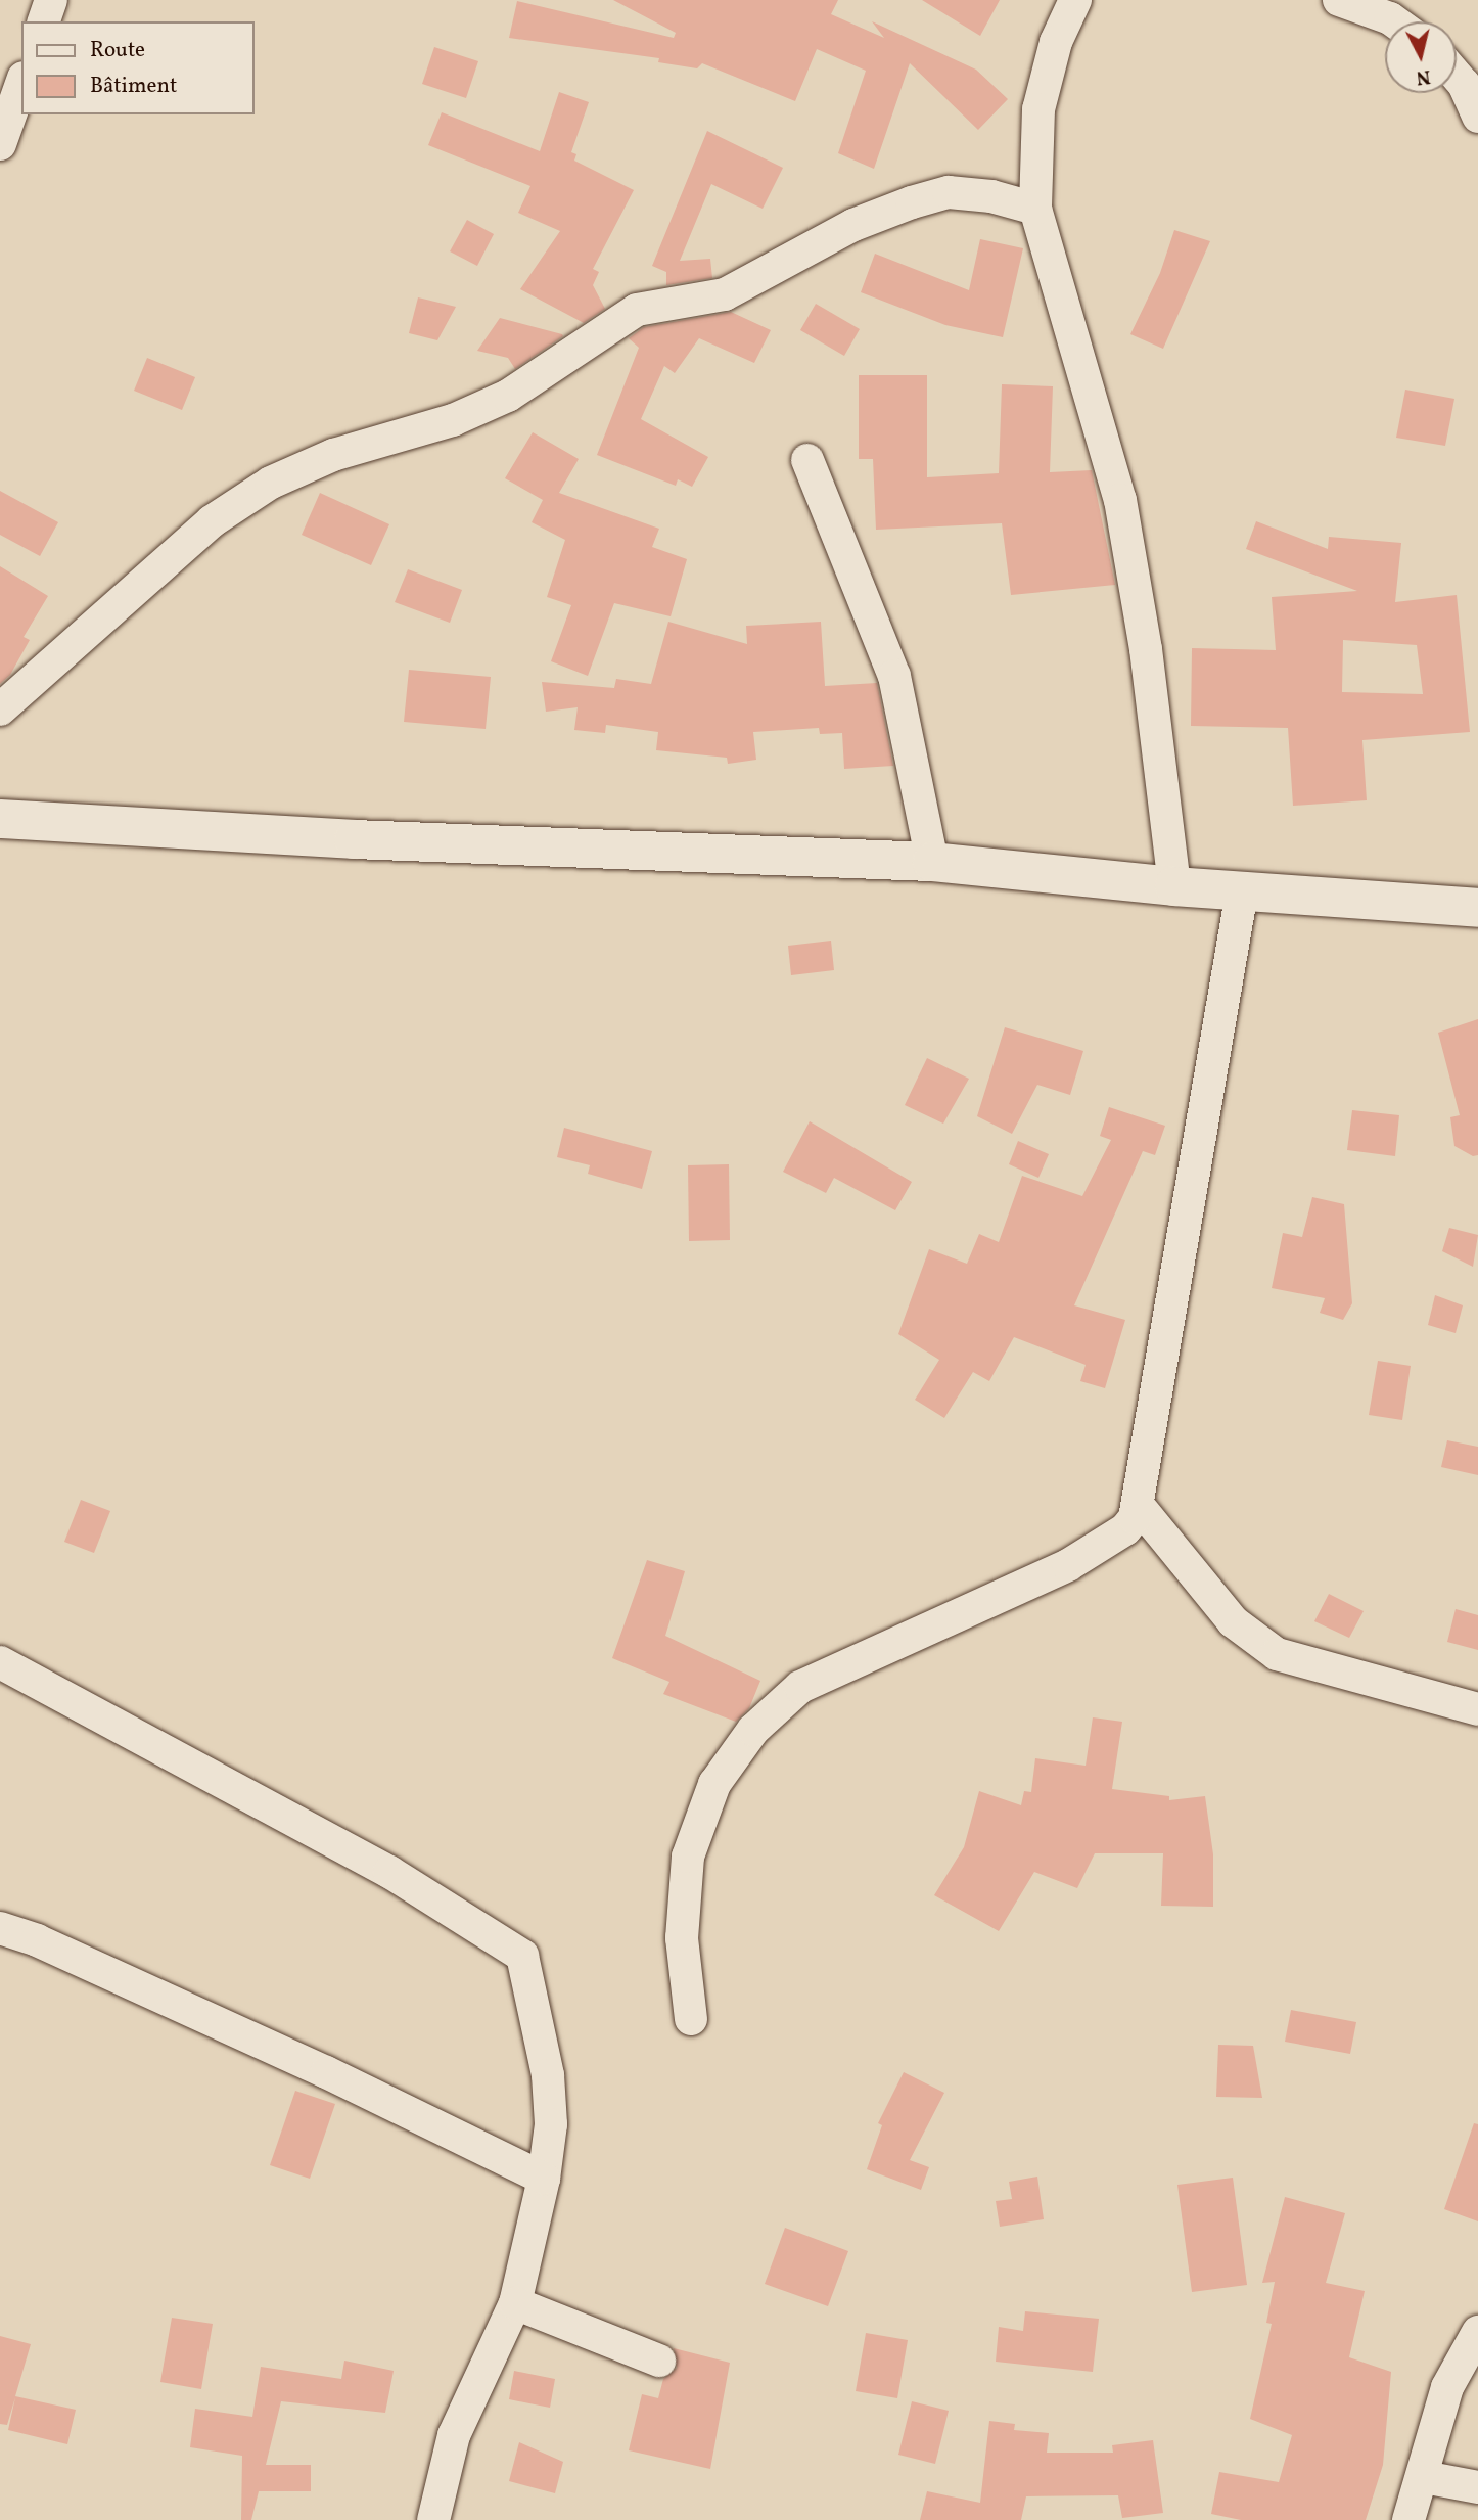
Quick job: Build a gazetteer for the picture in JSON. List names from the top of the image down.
{
  "legend": ["Route", "Bâtiment"],
  "north": "bottom"
}
